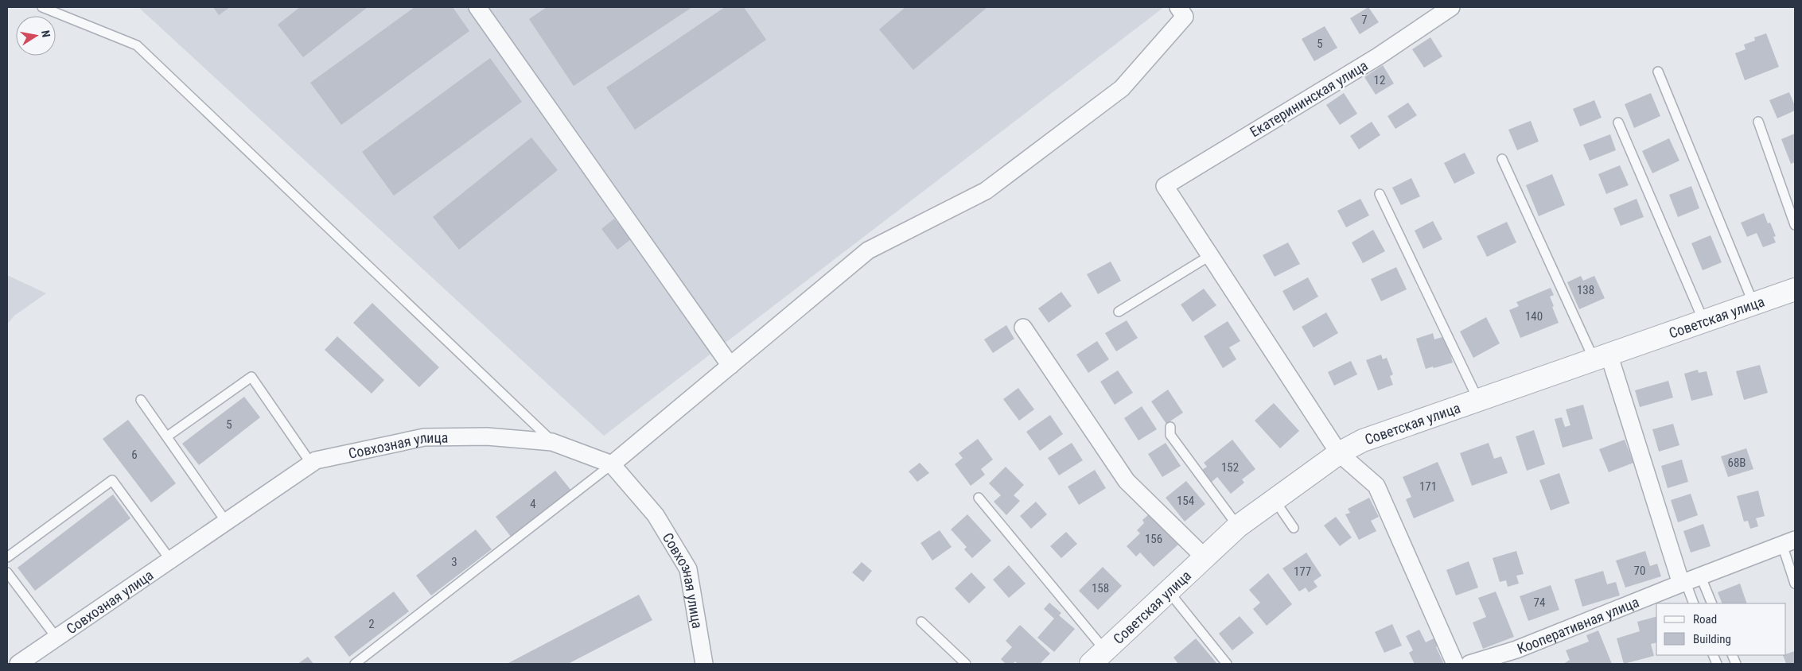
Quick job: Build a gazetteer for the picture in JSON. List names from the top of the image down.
{
  "streets": {
    "street": [
      "Екатерининская улица",
      "Советская улица",
      "Совхозная улица",
      "Кооперативная улица"
    ]
  },
  "house_numbers": [
    "7",
    "5",
    "12",
    "138",
    "140",
    "5",
    "6",
    "68В",
    "152",
    "171",
    "154",
    "4",
    "156",
    "3",
    "70",
    "177",
    "158",
    "74",
    "2"
  ],
  "legend": ["Road", "Building"],
  "north": "right"
}
